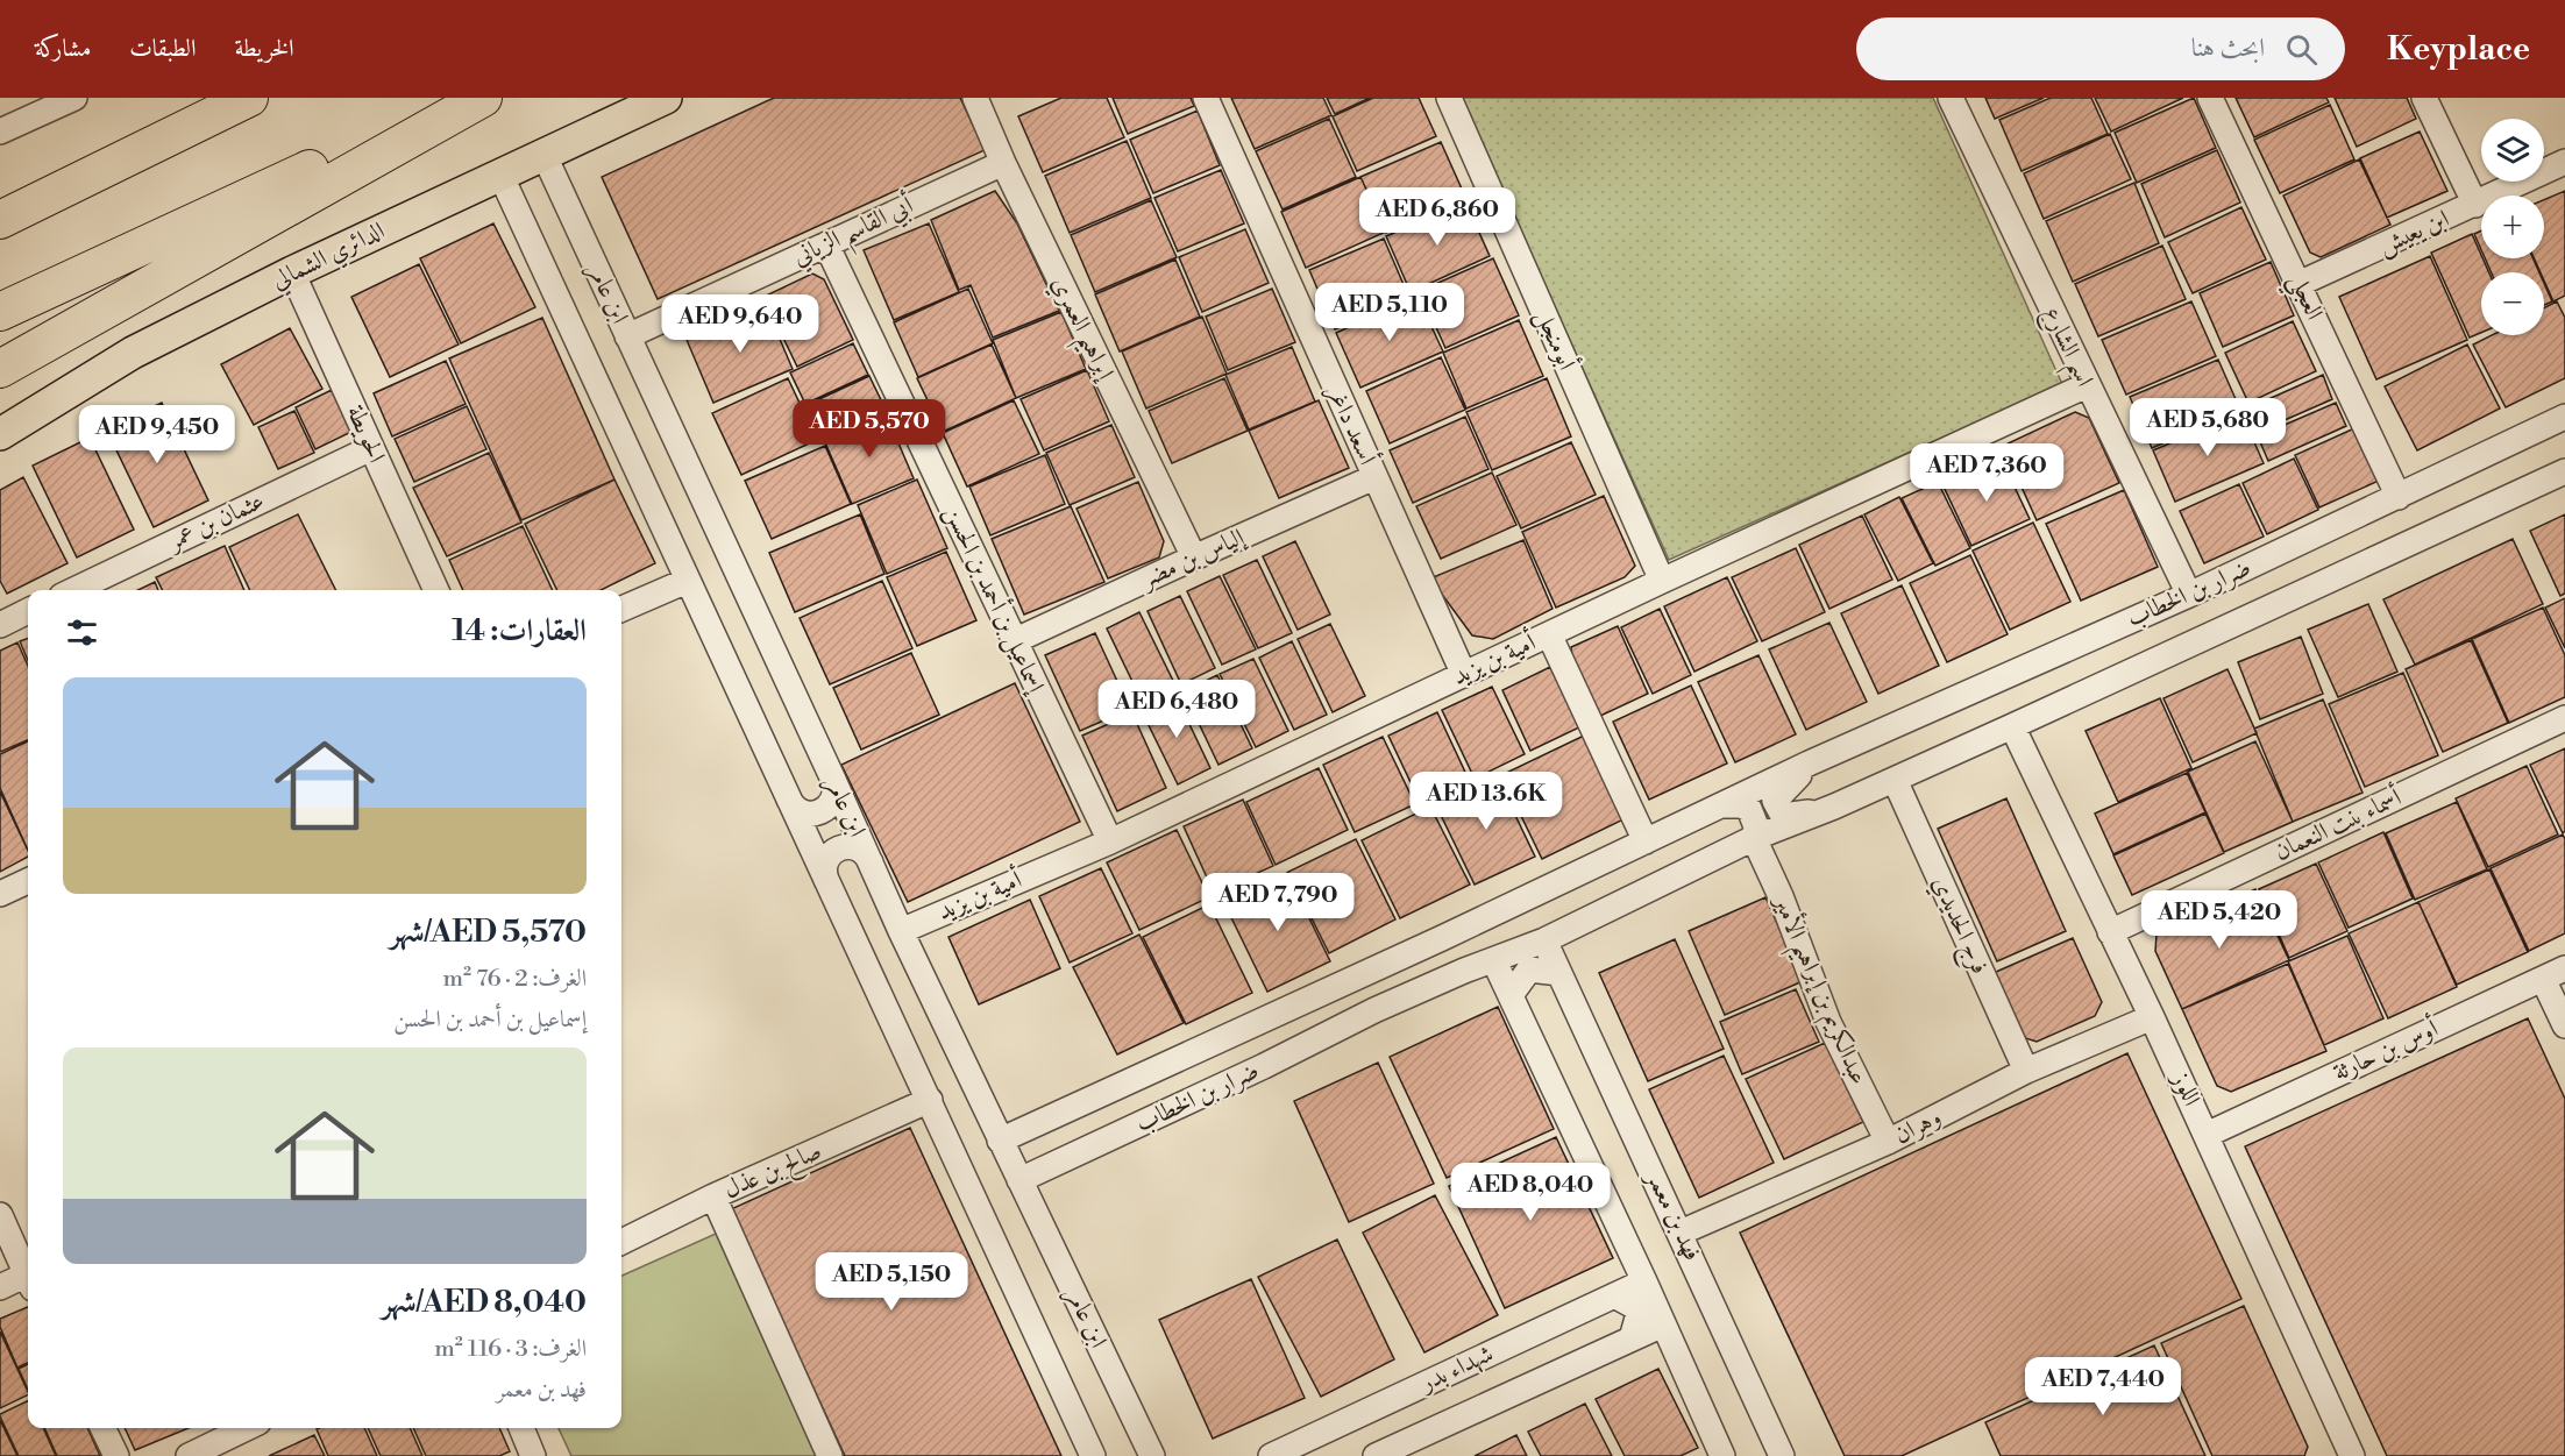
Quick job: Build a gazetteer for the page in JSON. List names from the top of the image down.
{
  "streets": {
    "main road": ["الدائري الشمالي"],
    "street": [
      "أبي القاسم الزياني",
      "ابن يعيش",
      "ابن عامر",
      "العجلي",
      "إبراهيم العمري",
      "أبومنجل",
      "اسم الشارع",
      "أسعد داغر",
      "الحويطة",
      "عثمان بن عمر",
      "إلياس بن مضر",
      "ضرار بن الخطاب",
      "إسماعيل بن أحمد بن الحسن",
      "أمية بن يزيد",
      "أسماء بنت النعمان",
      "فرج الحديدي",
      "عبدالكريم بن إبراهيم الأمير",
      "أوس بن حارثة",
      "اللوز",
      "وهران",
      "صالح بن عذل",
      "فهد بن معمر",
      "شهداء بدر"
    ]
  },
  "crossings": [
    ["أبي القاسم الزياني", "ابن عامر"],
    ["أبي القاسم الزياني", "إبراهيم العمري"],
    ["أبي القاسم الزياني", "إسماعيل بن أحمد بن الحسن"],
    ["ابن يعيش", "العجلي"],
    ["الدائري الشمالي", "ابن عامر"],
    ["الدائري الشمالي", "الحويطة"],
    ["ابن عامر", "ضرار بن الخطاب"],
    ["ابن عامر", "أمية بن يزيد"],
    ["ابن عامر", "صالح بن عذل"],
    ["العجلي", "ضرار بن الخطاب"],
    ["إبراهيم العمري", "إلياس بن مضر"],
    ["أبومنجل", "أمية بن يزيد"],
    ["اسم الشارع", "ضرار بن الخطاب"],
    ["اسم الشارع", "أمية بن يزيد"],
    ["أسعد داغر", "إلياس بن مضر"],
    ["أسعد داغر", "أمية بن يزيد"],
    ["الحويطة", "عثمان بن عمر"],
    ["إلياس بن مضر", "إسماعيل بن أحمد بن الحسن"],
    ["ضرار بن الخطاب", "فرج الحديدي"],
    ["ضرار بن الخطاب", "عبدالكريم بن إبراهيم الأمير"],
    ["ضرار بن الخطاب", "اللوز"],
    ["ضرار بن الخطاب", "فهد بن معمر"],
    ["إسماعيل بن أحمد بن الحسن", "أمية بن يزيد"],
    ["أسماء بنت النعمان", "اللوز"],
    ["فرج الحديدي", "وهران"],
    ["عبدالكريم بن إبراهيم الأمير", "وهران"],
    ["أوس بن حارثة", "اللوز"],
    ["اللوز", "وهران"],
    ["وهران", "فهد بن معمر"]
  ],
  "page": {
    "header": "Keyplace",
    "search": "ابحث هنا",
    "nav": ["الخريطة", "الطبقات", "مشاركة"],
    "map_buttons": ["+", "−"],
    "price": [
      "AED 6,860",
      "AED 5,110",
      "AED 9,640",
      "AED 5,680",
      "AED 5,570",
      "AED 9,450",
      "AED 7,360",
      "AED 6,480",
      "AED 13.6K",
      "AED 7,790",
      "AED 5,420",
      "AED 8,040",
      "AED 5,150",
      "AED 7,440"
    ],
    "heading": "العقارات: 14",
    "list": [
      {
        "name": "AED 5,570/شهر",
        "note": "الغرف: 2 · 76 m² · إسماعيل بن أحمد بن الحسن"
      },
      {
        "name": "AED 8,040/شهر",
        "note": "الغرف: 3 · 116 m² · فهد بن معمر"
      }
    ]
  }
}
